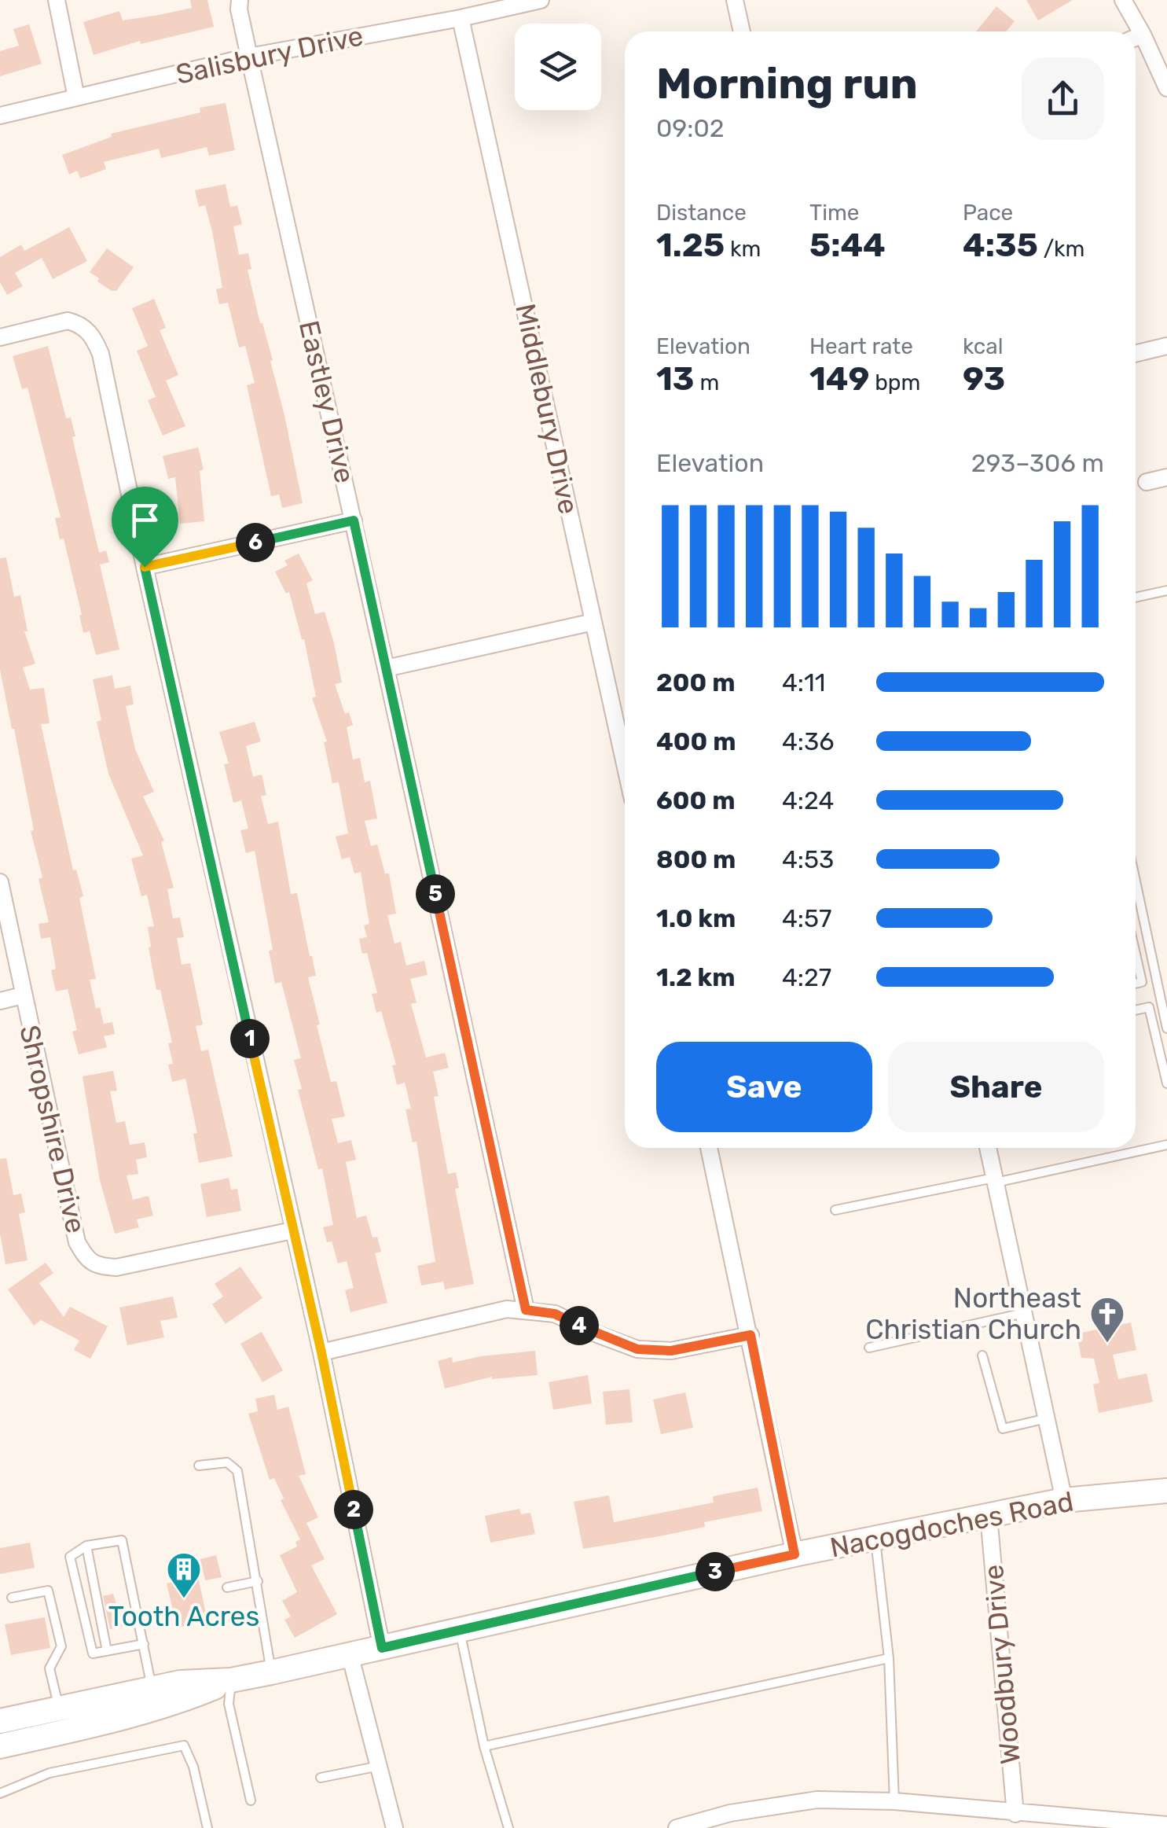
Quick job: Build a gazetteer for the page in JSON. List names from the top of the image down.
{
  "streets": {
    "main road": ["Nacogdoches Road"],
    "street": [
      "Salisbury Drive",
      "Eastley Drive",
      "Middlebury Drive",
      "Shropshire Drive",
      "Woodbury Drive"
    ]
  },
  "crossings": [
    ["Salisbury Drive", "Eastley Drive"],
    ["Salisbury Drive", "Middlebury Drive"],
    ["Nacogdoches Road", "Woodbury Drive"]
  ],
  "places": {
    "church": ["Northeast Christian Church"],
    "building": ["Tooth Acres"]
  },
  "page": {
    "heading": ["Morning run", "09:02"],
    "stats": [
      ["Distance", "1.25 km"],
      ["Time", "5:44"],
      ["Pace", "4:35 /km"],
      ["Elevation", "13 m"],
      ["Heart rate", "149 bpm"],
      ["kcal", "93"]
    ],
    "chart": ["Elevation", "293–306 m"],
    "pins": [
      "6",
      "5",
      "1",
      "4",
      "2",
      "3"
    ],
    "list": [
      {
        "name": "200 m",
        "note": "4:11"
      },
      {
        "name": "400 m",
        "note": "4:36"
      },
      {
        "name": "600 m",
        "note": "4:24"
      },
      {
        "name": "800 m",
        "note": "4:53"
      },
      {
        "name": "1.0 km",
        "note": "4:57"
      },
      {
        "name": "1.2 km",
        "note": "4:27"
      }
    ],
    "buttons": ["Save", "Share"]
  }
}
